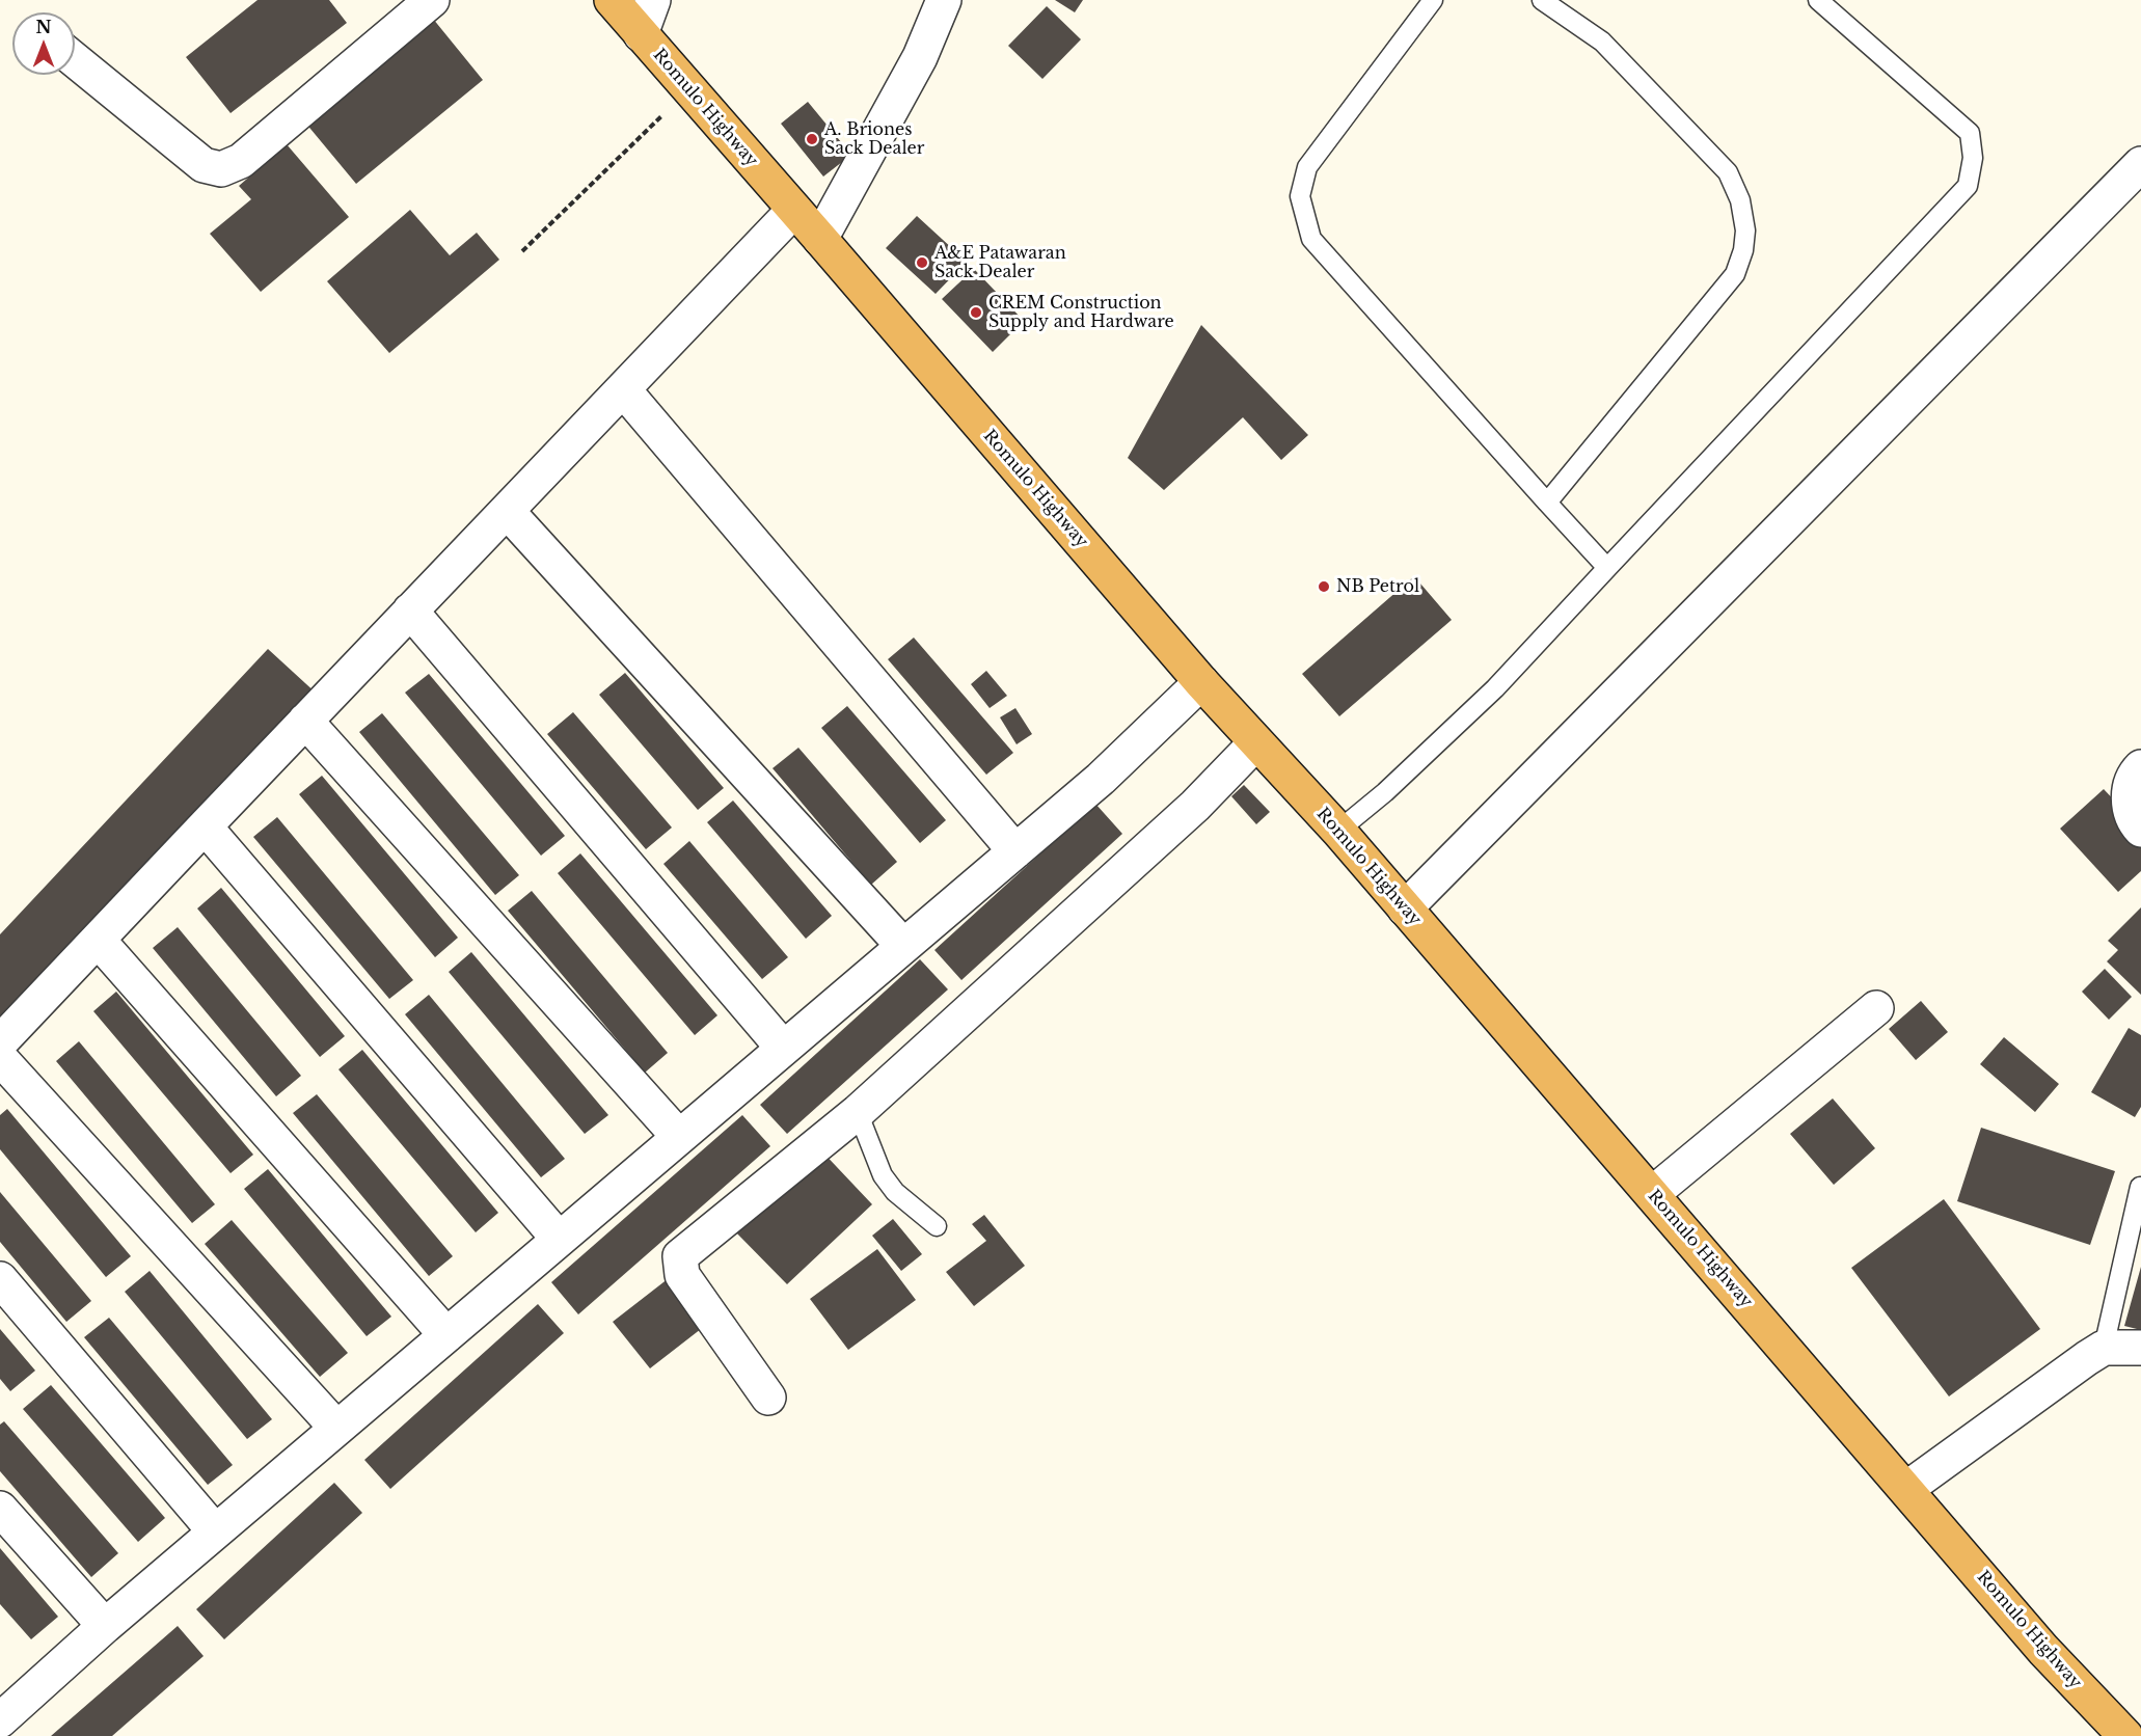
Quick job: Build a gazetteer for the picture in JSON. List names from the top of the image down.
{
  "streets": {
    "highway": ["Romulo Highway"]
  },
  "places": [
    "A. Briones Sack Dealer",
    "A&E Patawaran Sack Dealer",
    "CREM Construction Supply and Hardware",
    "NB Petrol"
  ],
  "north": "top"
}
